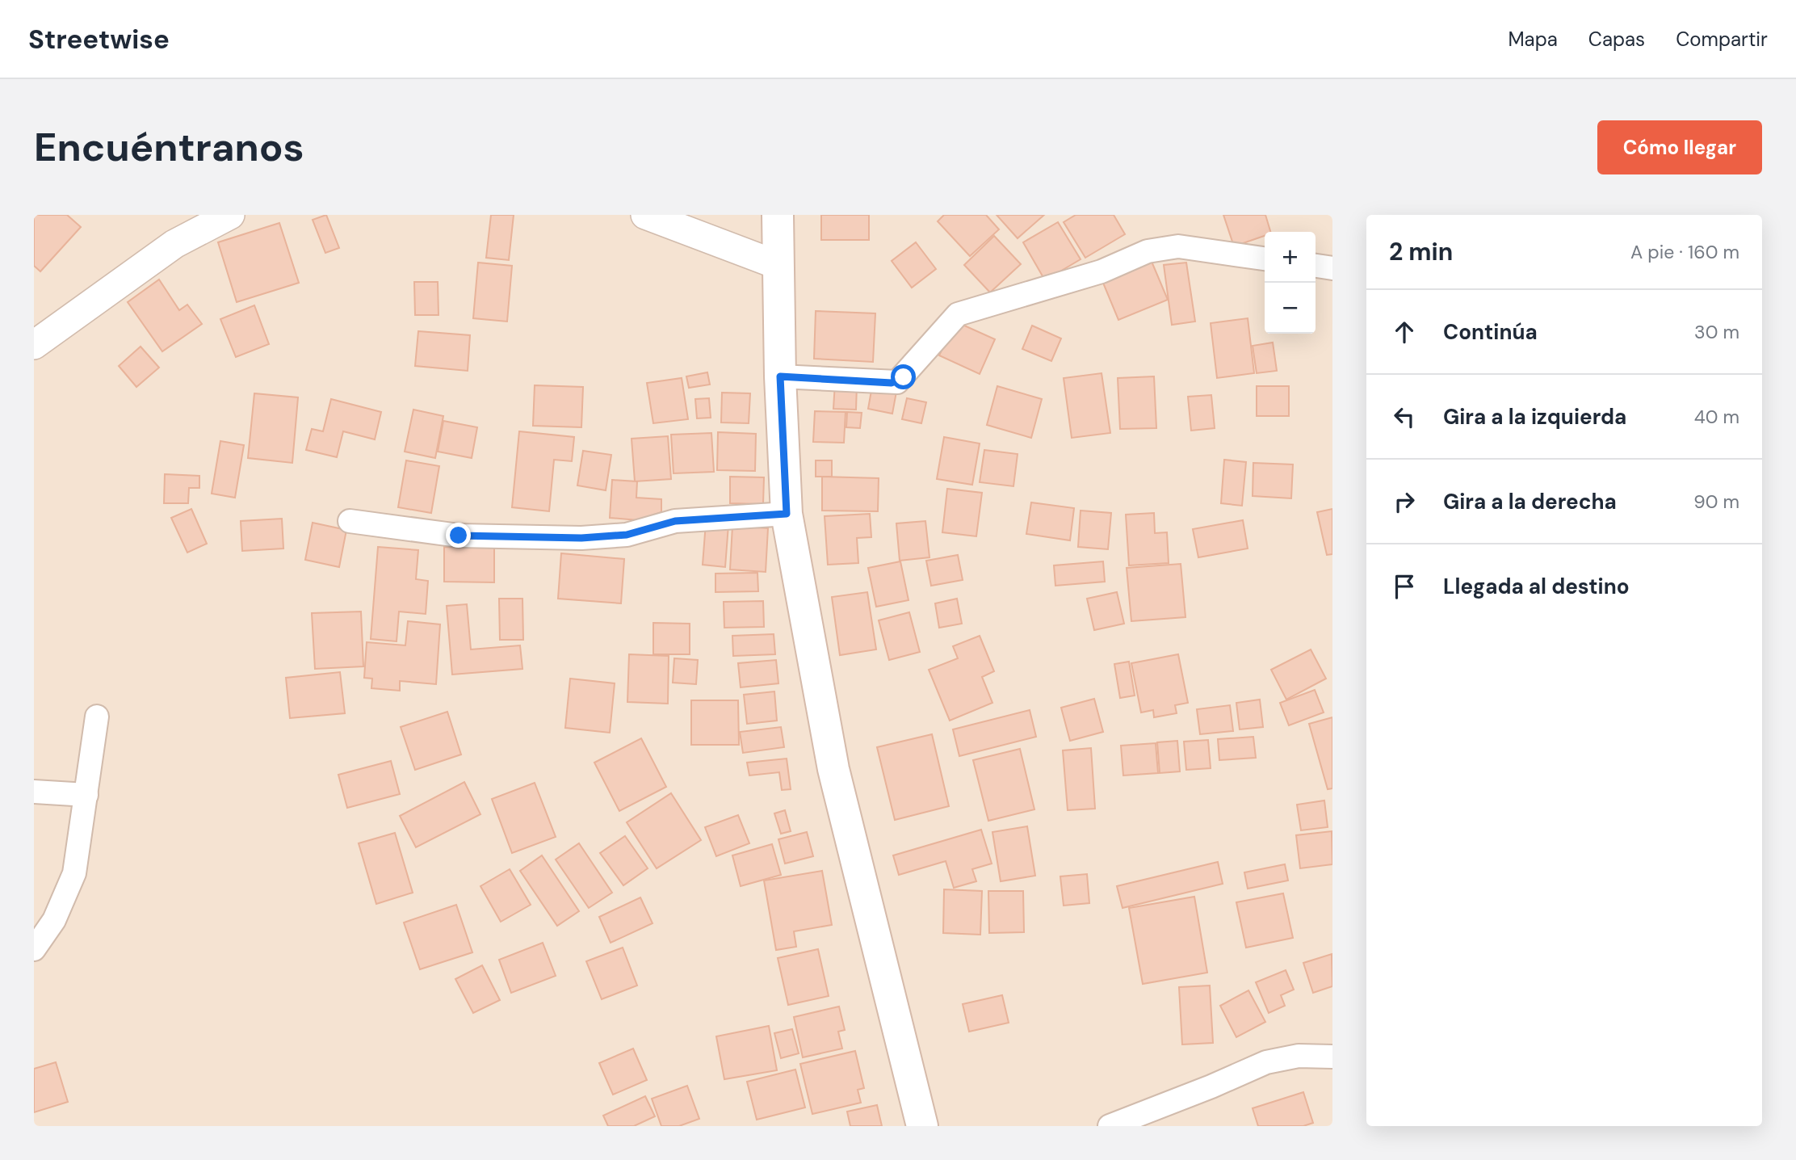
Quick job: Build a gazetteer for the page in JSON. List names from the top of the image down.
{
  "page": {
    "header": "Streetwise",
    "nav": ["Mapa", "Capas", "Compartir"],
    "buttons": "Cómo llegar",
    "title": "Encuéntranos",
    "heading": ["2 min", "A pie · 160 m"],
    "map_buttons": ["+", "−"],
    "list": [
      ["Continúa", "30 m"],
      ["Gira a la izquierda", "40 m"],
      ["Gira a la derecha", "90 m"],
      "Llegada al destino"
    ]
  }
}
